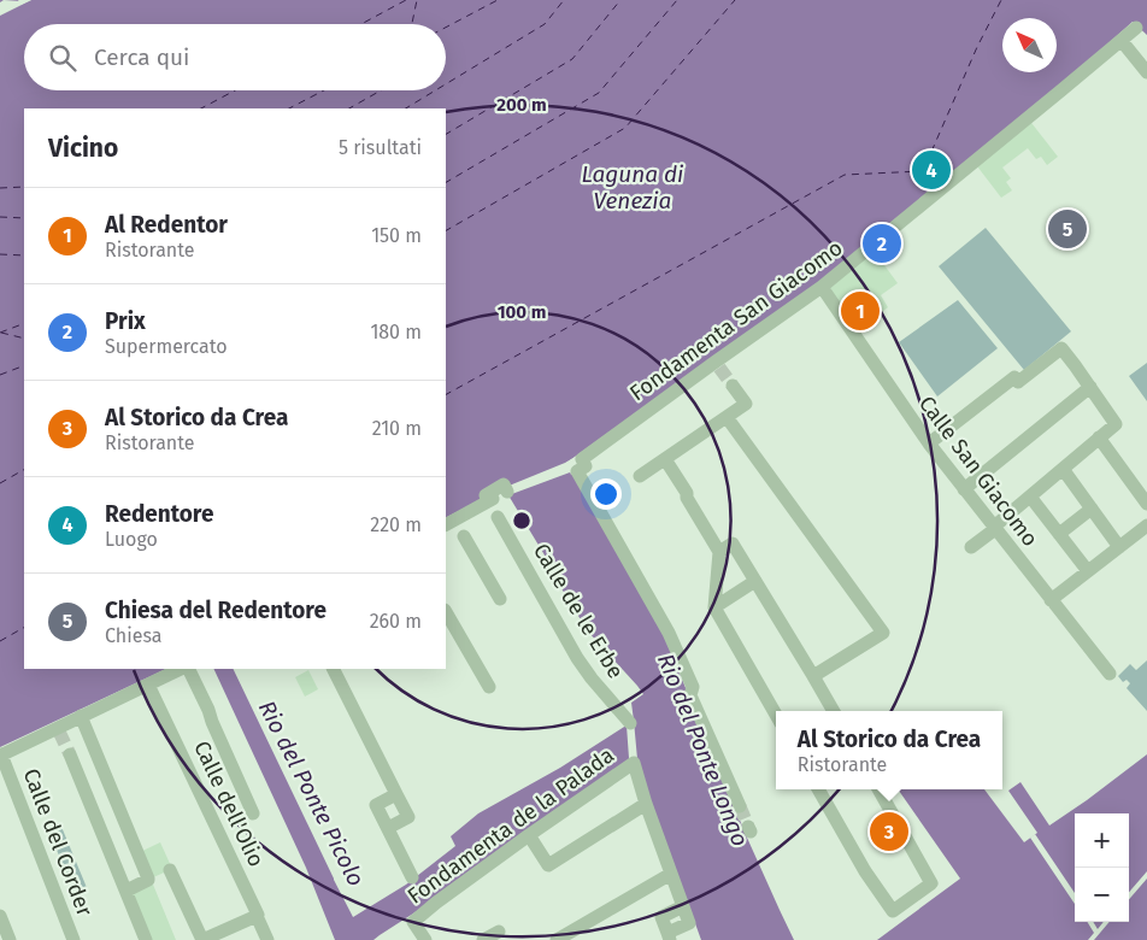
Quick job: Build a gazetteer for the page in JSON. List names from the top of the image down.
{
  "streets": {
    "street": [
      "Fondamenta San Giacomo",
      "Calle San Giacomo",
      "Calle de le Erbe",
      "Calle dell'Olio",
      "Fondamenta de la Palada",
      "Calle del Corder"
    ]
  },
  "crossings": [
    ["Fondamenta San Giacomo", "Calle San Giacomo"]
  ],
  "water": ["Laguna di Venezia", "Rio del Ponte Longo", "Rio del Ponte Picolo"],
  "north": "top left",
  "page": {
    "search": "Cerca qui",
    "heading": ["Vicino", "5 risultati"],
    "pins": [
      "4",
      "5",
      "2",
      "1",
      "3"
    ],
    "list": [
      {
        "mark": "1",
        "name": "Al Redentor",
        "note": "Ristorante",
        "value": "150 m"
      },
      {
        "mark": "2",
        "name": "Prix",
        "note": "Supermercato",
        "value": "180 m"
      },
      {
        "mark": "3",
        "name": "Al Storico da Crea",
        "note": "Ristorante",
        "value": "210 m"
      },
      {
        "mark": "4",
        "name": "Redentore",
        "note": "Luogo",
        "value": "220 m"
      },
      {
        "mark": "5",
        "name": "Chiesa del Redentore",
        "note": "Chiesa",
        "value": "260 m"
      }
    ],
    "popup": ["Al Storico da Crea", "Ristorante"],
    "map_buttons": ["+", "−"]
  },
  "rings": ["200 m", "100 m"]
}
